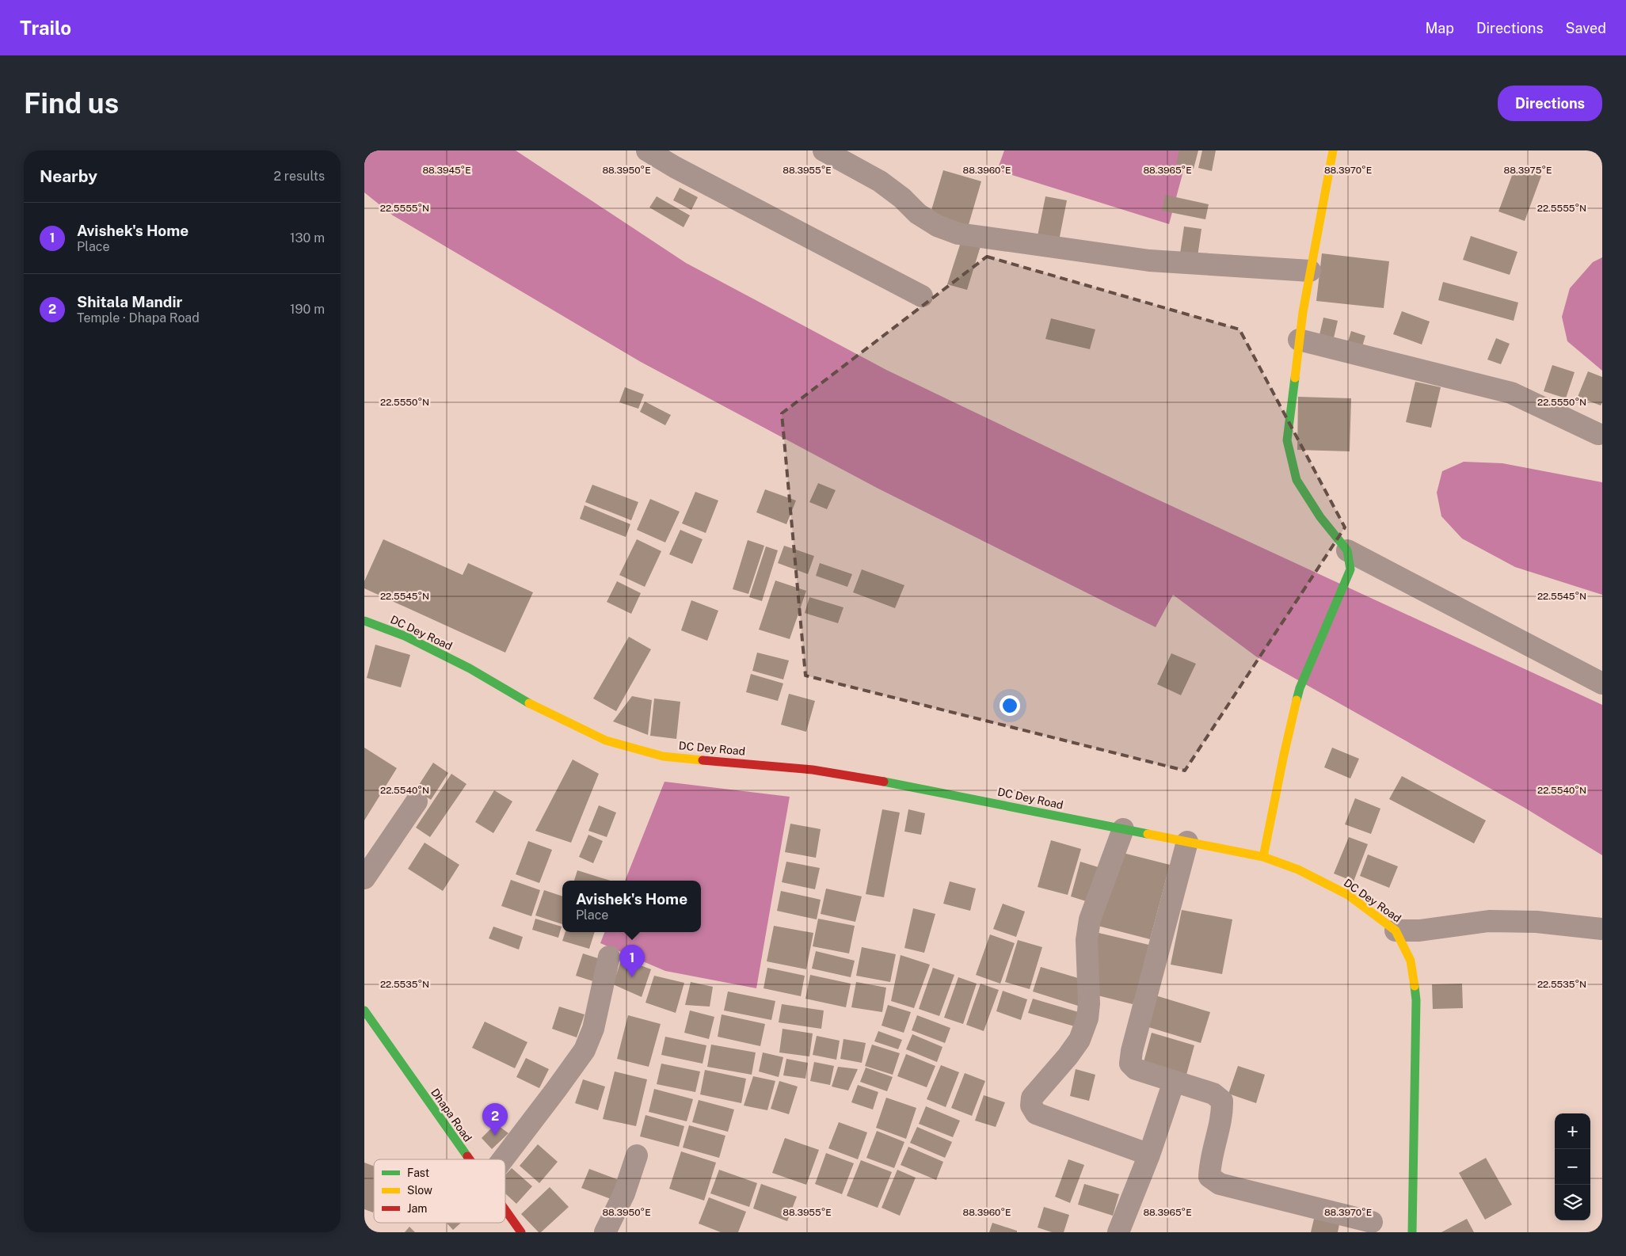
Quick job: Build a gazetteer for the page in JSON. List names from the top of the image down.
{
  "streets": {
    "street": ["DC Dey Road", "Dhapa Road"]
  },
  "legend": ["Fast", "Slow", "Jam"],
  "page": {
    "header": "Trailo",
    "nav": ["Map", "Directions", "Saved"],
    "buttons": "Directions",
    "title": "Find us",
    "heading": ["Nearby", "2 results"],
    "list": [
      {
        "mark": "1",
        "name": "Avishek's Home",
        "note": "Place",
        "value": "130 m"
      },
      {
        "mark": "2",
        "name": "Shitala Mandir",
        "note": "Temple · Dhapa Road",
        "value": "190 m"
      }
    ],
    "popup": ["Avishek's Home", "Place"],
    "pins": ["1", "2"],
    "map_buttons": ["+", "−"]
  },
  "coordinates": [
    "88.3945°E",
    "88.3950°E",
    "88.3955°E",
    "88.3960°E",
    "88.3965°E",
    "88.3970°E",
    "88.3975°E",
    "22.5555°N",
    "22.5550°N",
    "22.5545°N",
    "22.5540°N",
    "22.5535°N"
  ]
}
